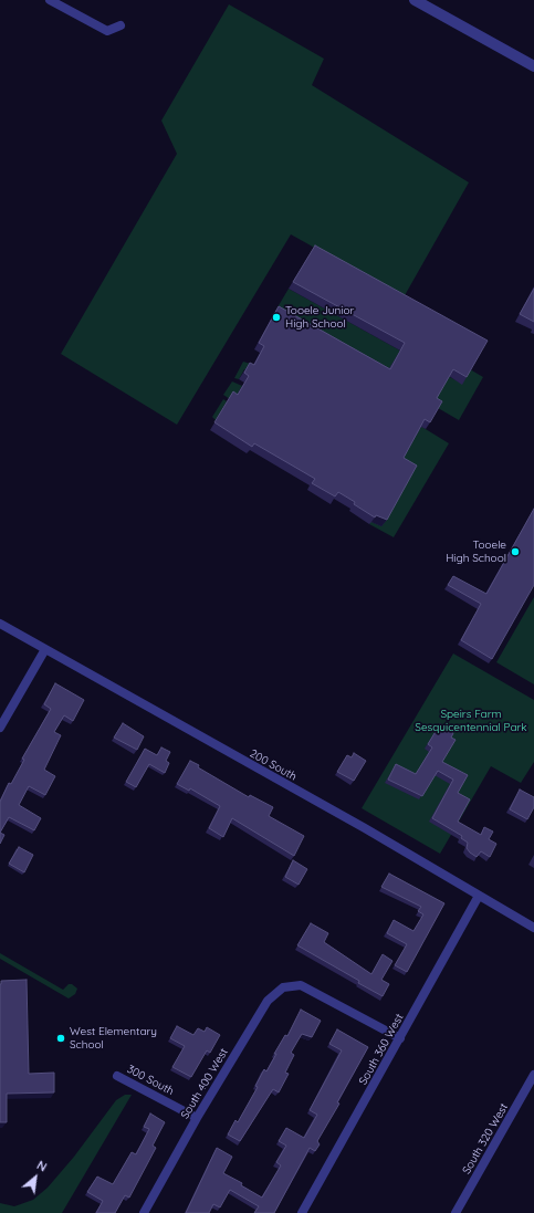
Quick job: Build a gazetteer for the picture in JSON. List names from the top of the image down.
{
  "streets": {
    "street": [
      "200 South",
      "South 360 West",
      "300 South",
      "South 400 West",
      "South 320 West"
    ]
  },
  "crossings": [
    ["200 South", "South 360 West"],
    ["South 360 West", "South 400 West"],
    ["300 South", "South 400 West"]
  ],
  "parks": ["Speirs Farm Sesquicentennial Park"],
  "places": ["Tooele Junior High School", "Tooele High School", "West Elementary School"],
  "north": "top right"
}
